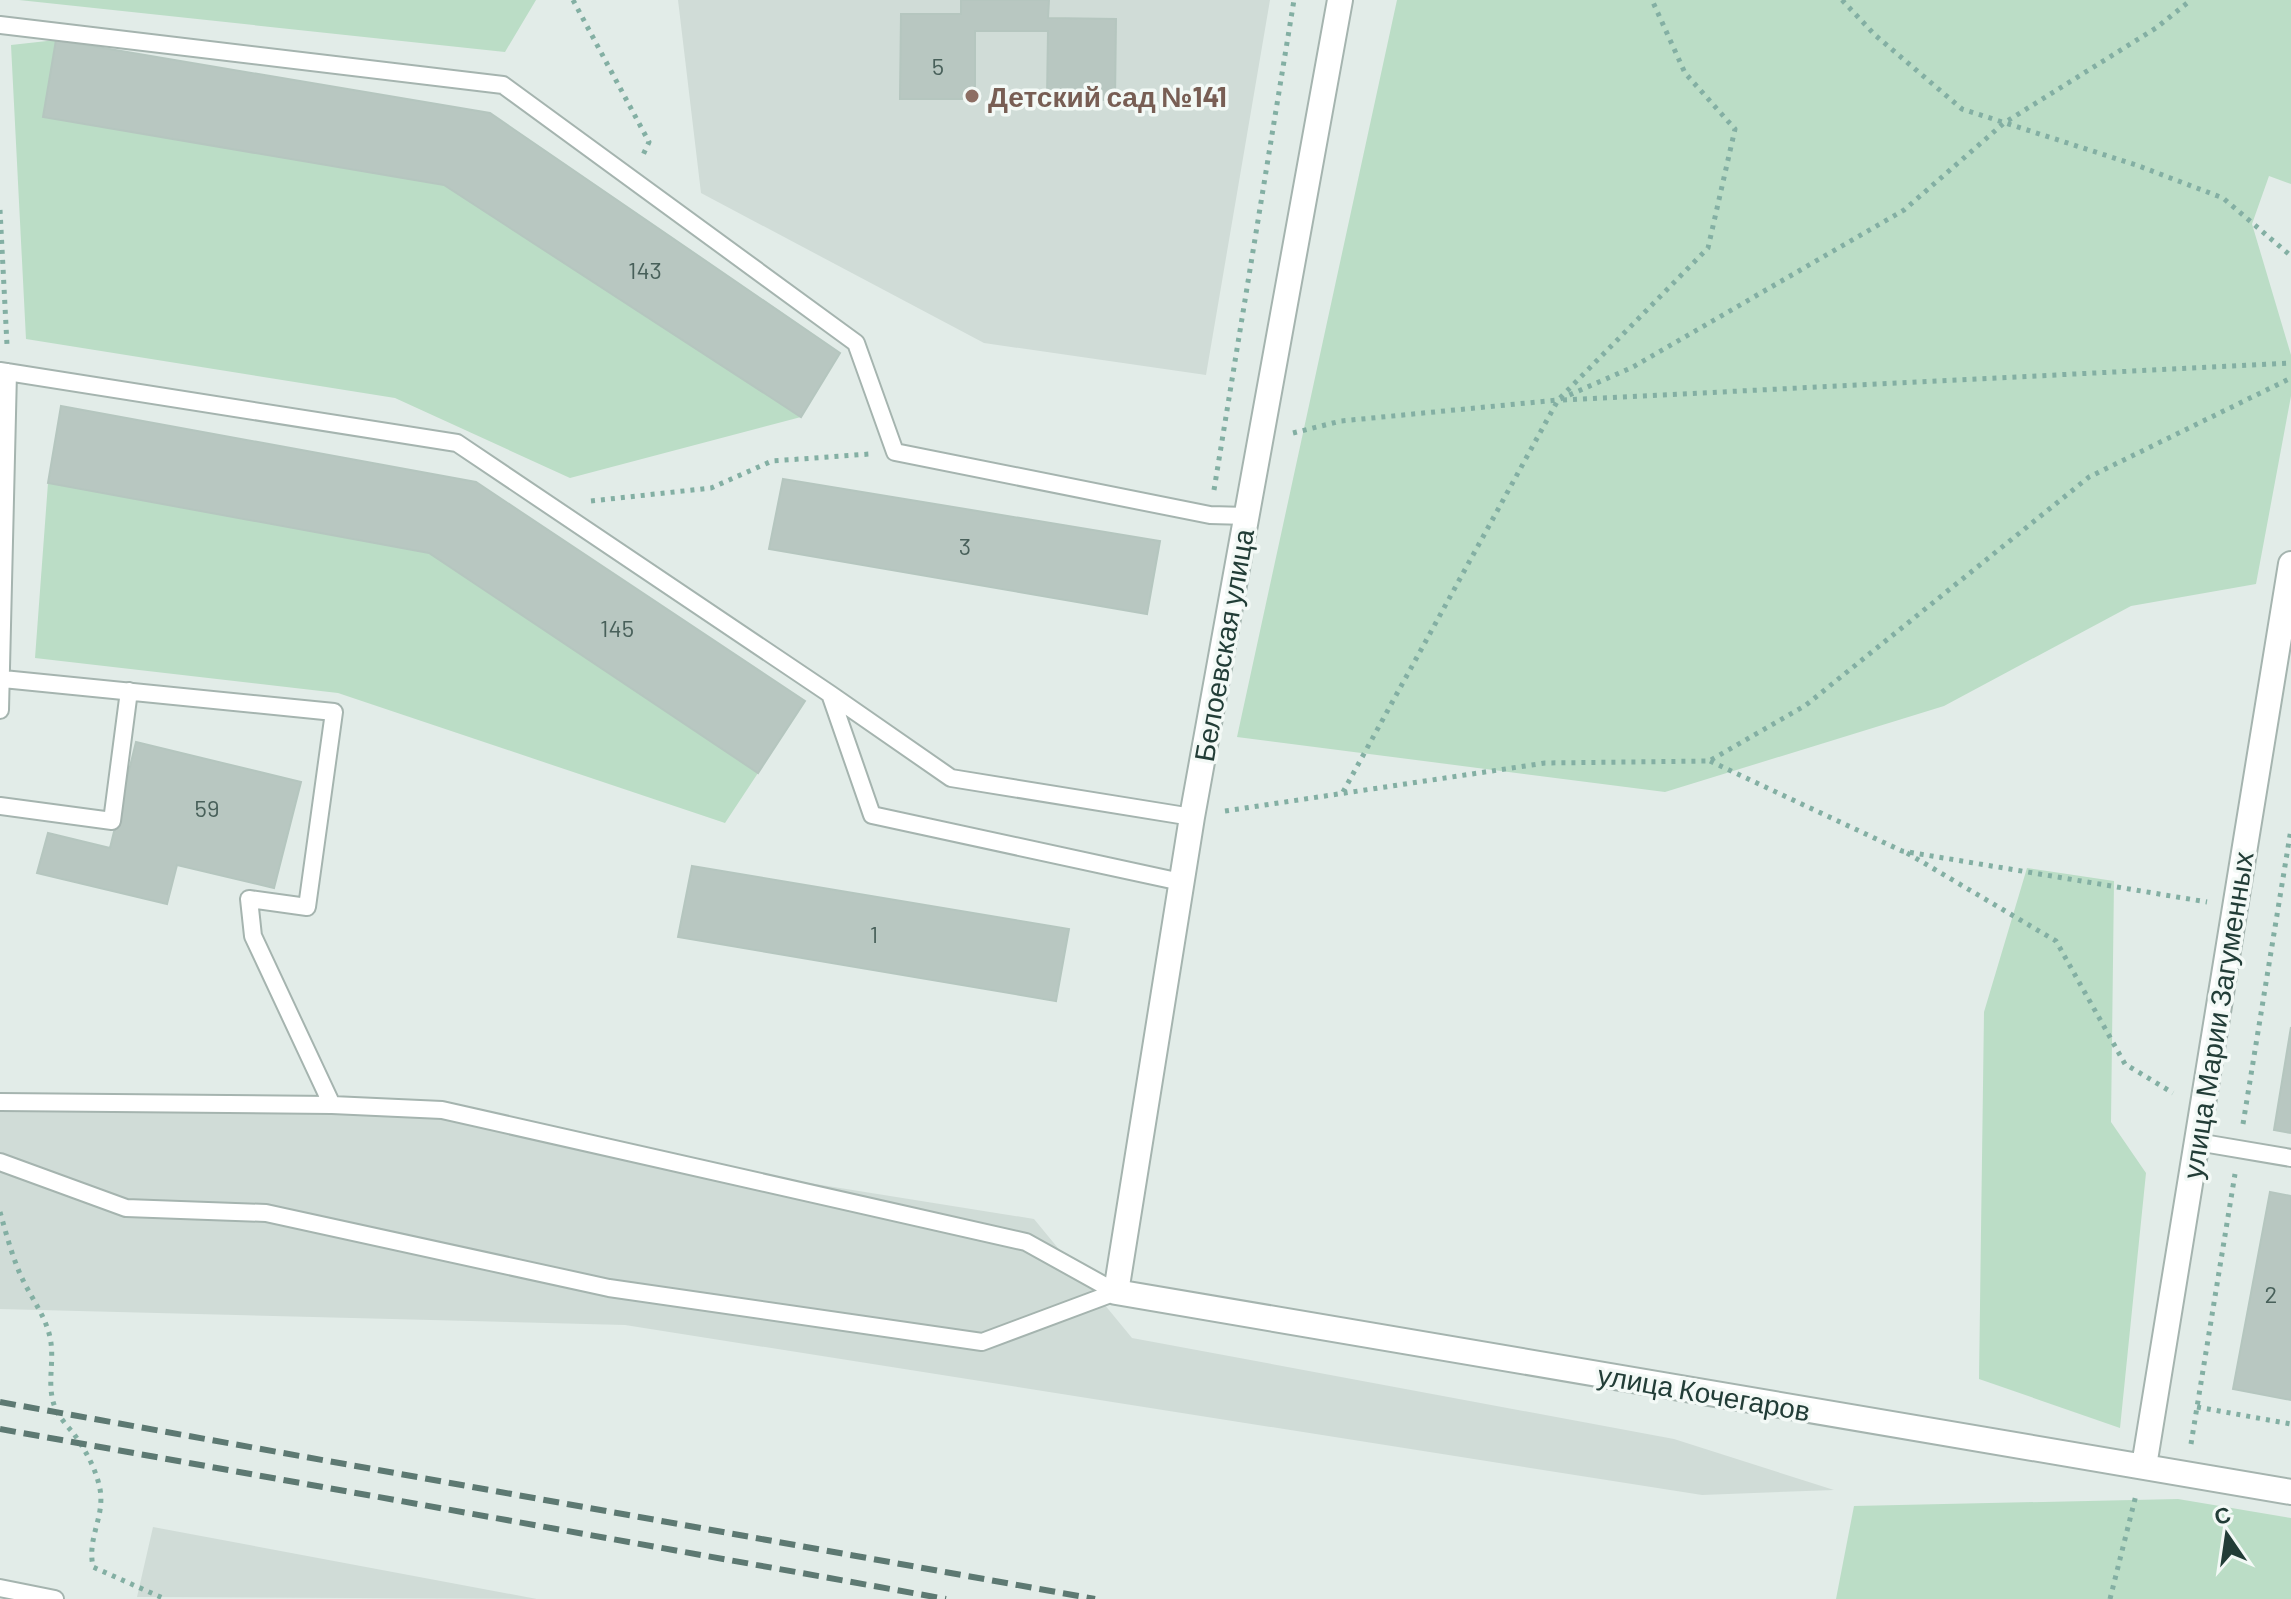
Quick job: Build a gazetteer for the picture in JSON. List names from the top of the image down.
{
  "streets": {
    "street": ["Белоевская улица", "улица Марии Загуменных", "улица Кочегаров"]
  },
  "crossings": [
    ["Белоевская улица", "улица Кочегаров"],
    ["улица Марии Загуменных", "улица Кочегаров"]
  ],
  "places": ["Детский сад №141"],
  "house_numbers": [
    "5",
    "143",
    "3",
    "145",
    "59",
    "1",
    "2"
  ],
  "north": "top"
}
